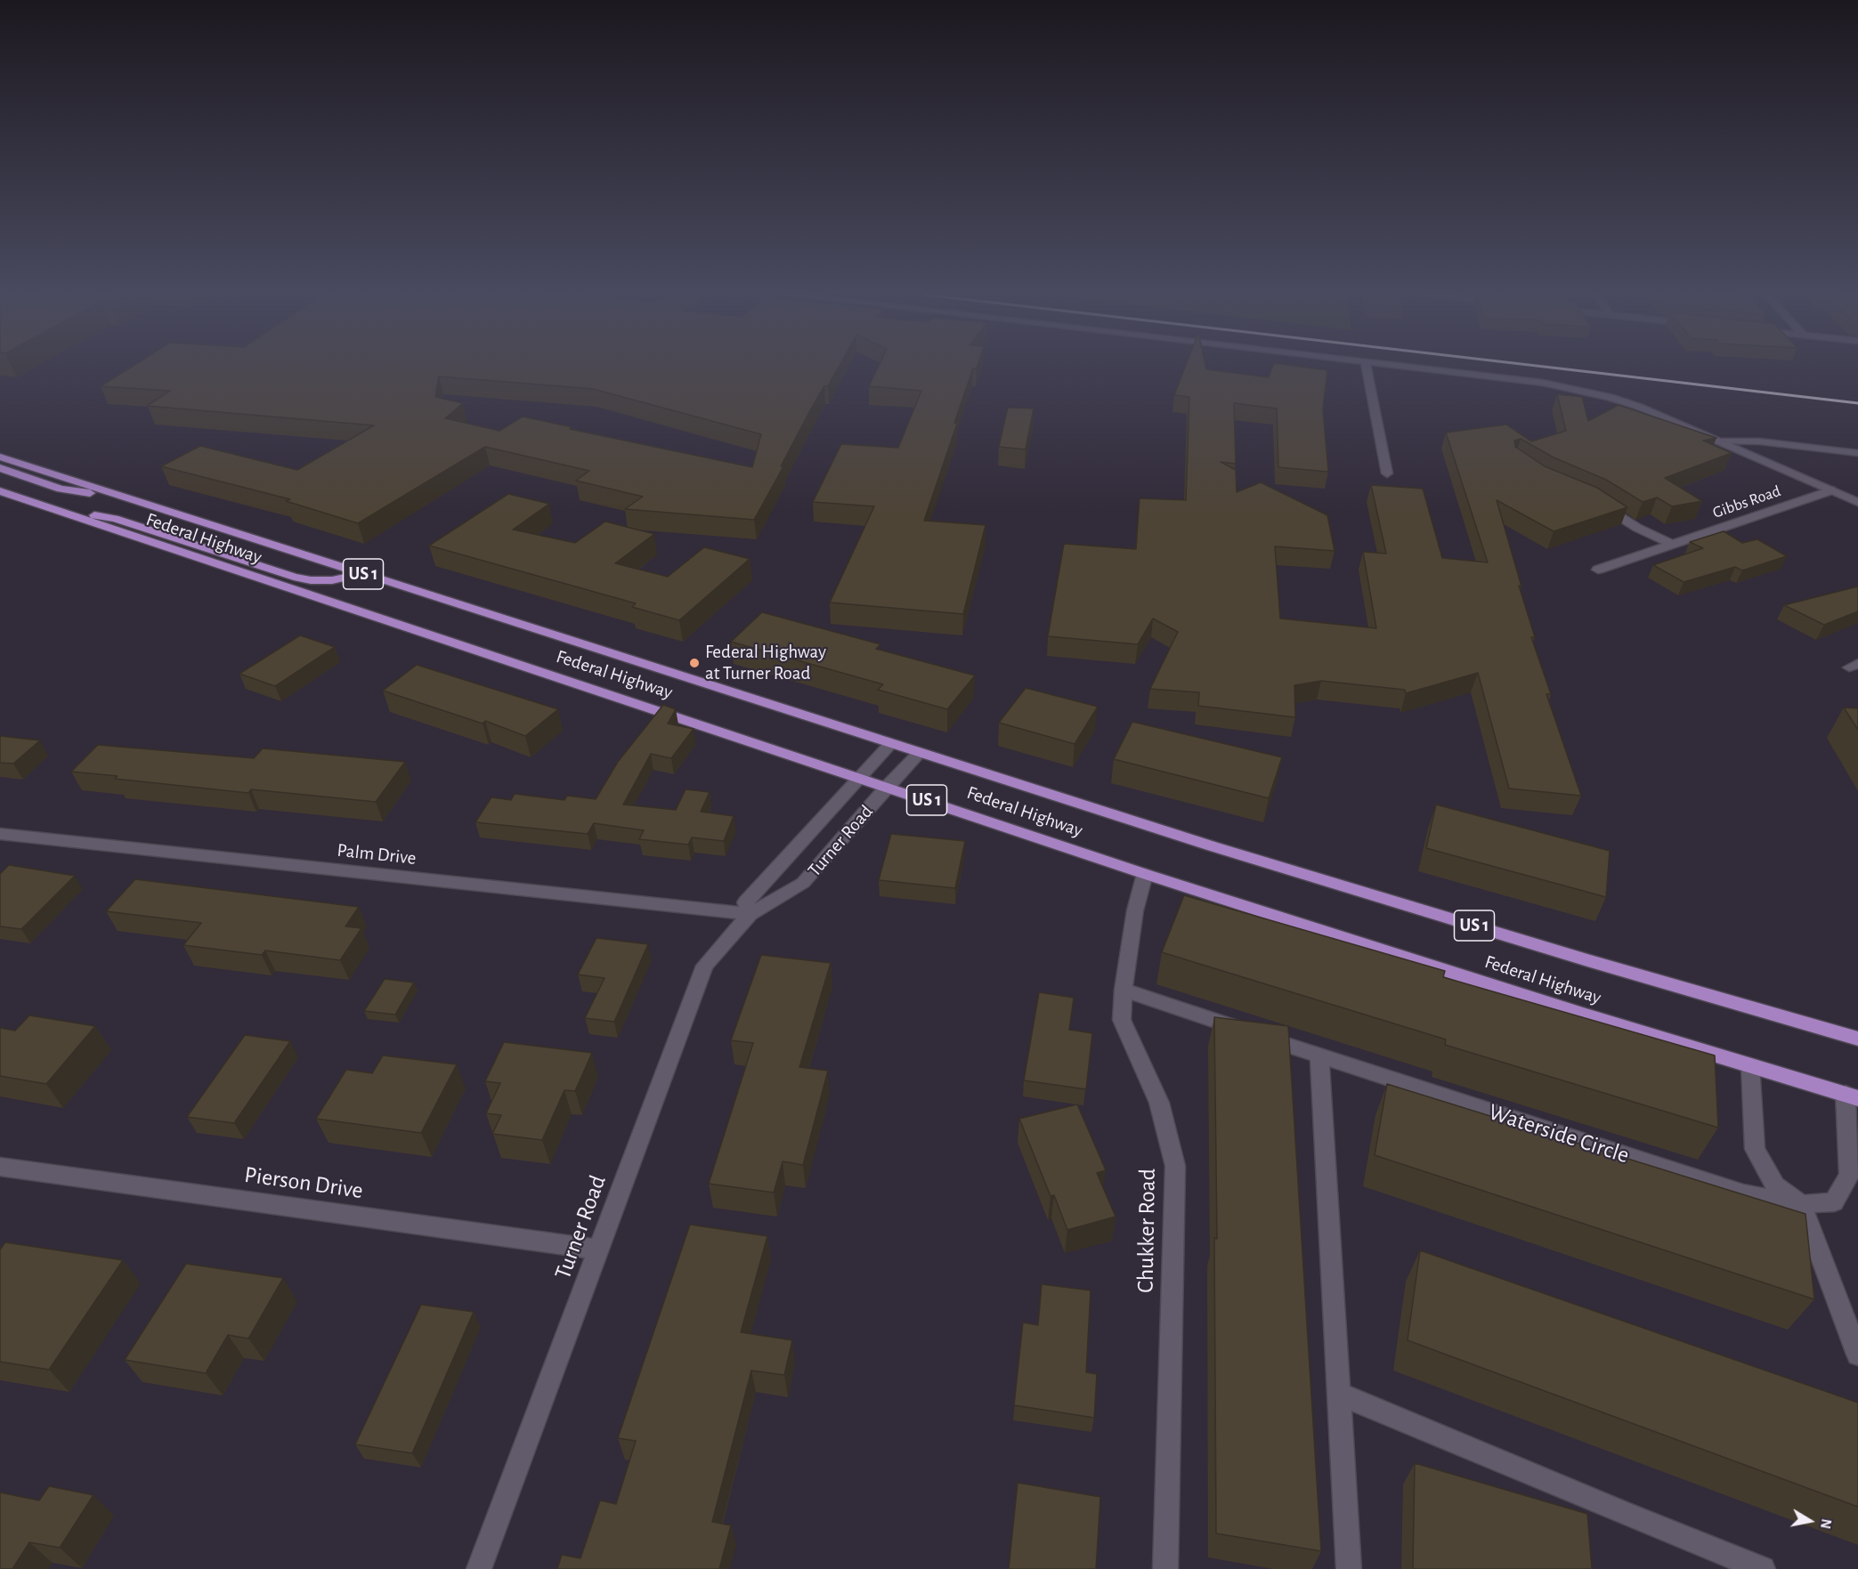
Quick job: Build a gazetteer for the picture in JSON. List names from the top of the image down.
{
  "streets": {
    "main road": ["Federal Highway", "US 1"],
    "street": [
      "Gibbs Road",
      "Turner Road",
      "Palm Drive",
      "Waterside Circle",
      "Pierson Drive",
      "Chukker Road"
    ]
  },
  "crossings": [
    ["Federal Highway", "Turner Road"],
    ["Federal Highway", "Waterside Circle"],
    ["Federal Highway", "Chukker Road"],
    ["Turner Road", "Palm Drive"],
    ["Turner Road", "Pierson Drive"],
    ["Waterside Circle", "Chukker Road"]
  ],
  "places": ["Federal Highway at Turner Road"],
  "north": "right"
}
